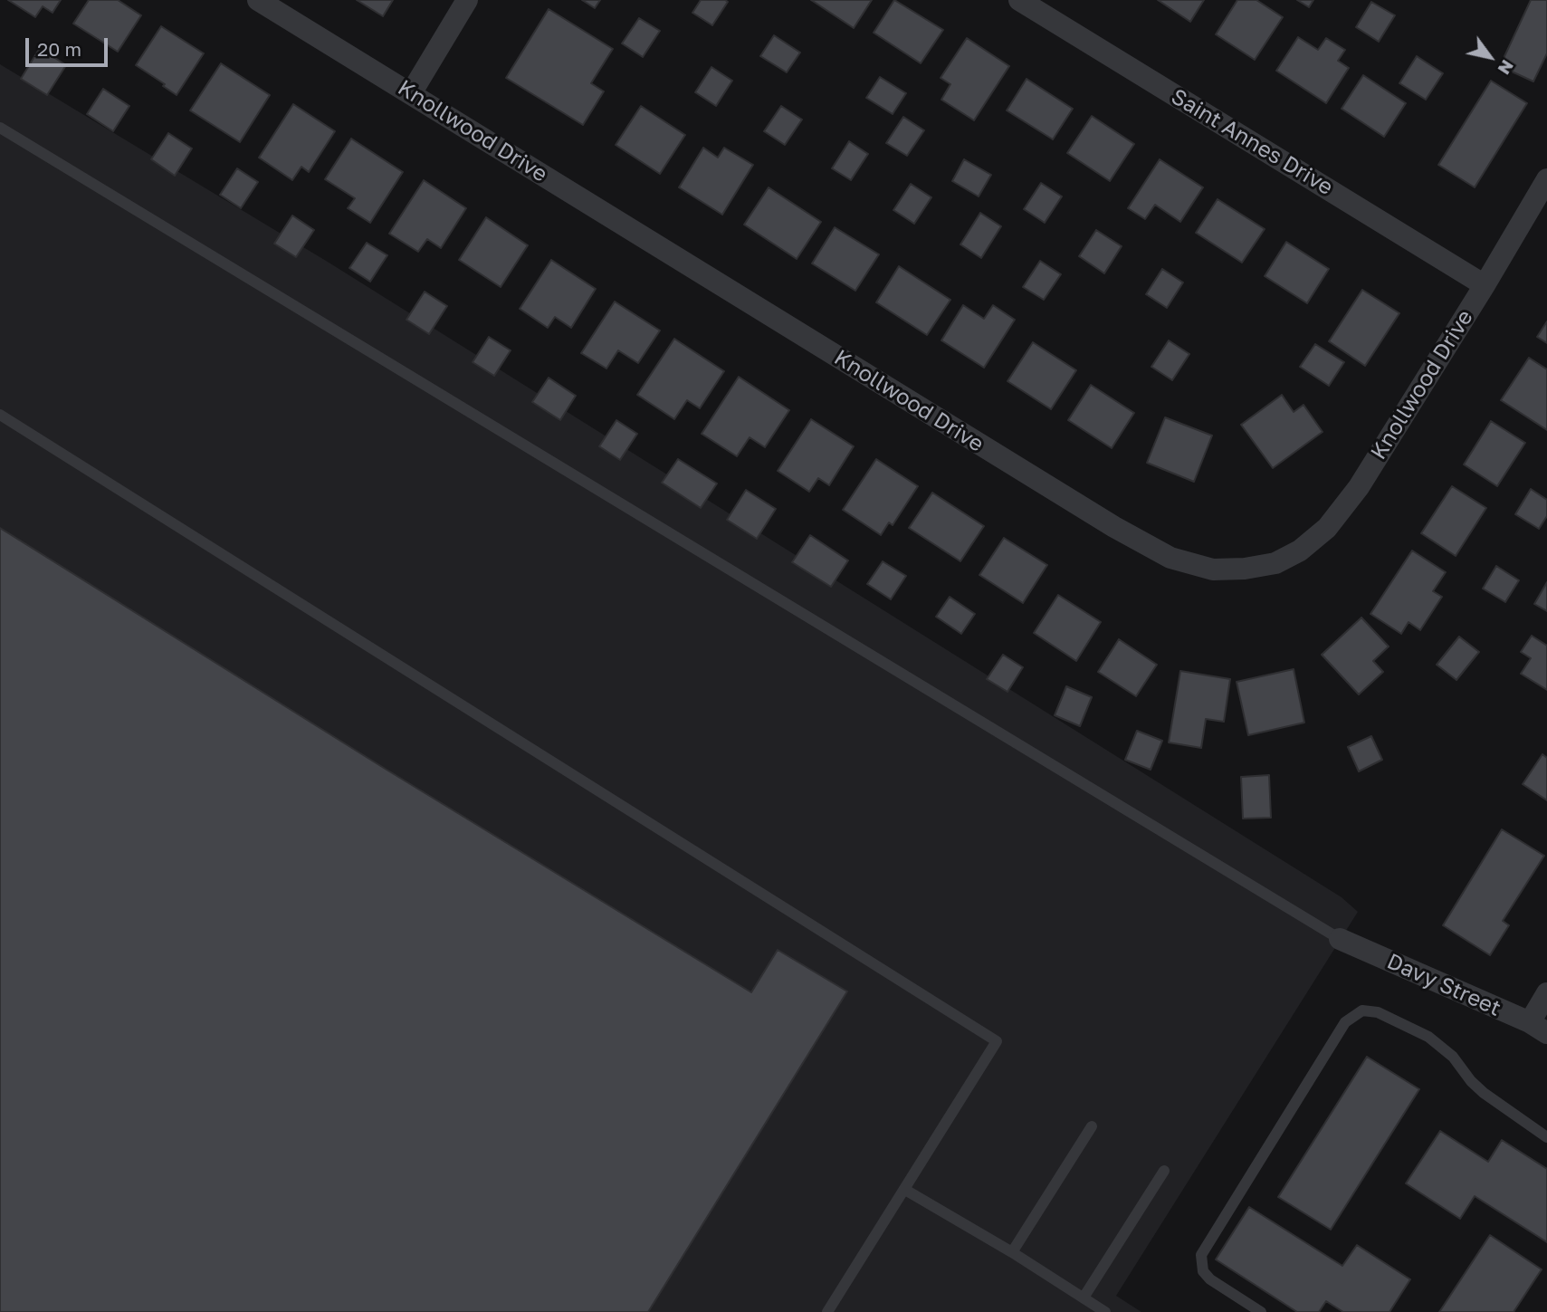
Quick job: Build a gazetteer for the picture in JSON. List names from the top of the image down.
{
  "streets": {
    "street": ["Knollwood Drive", "Saint Annes Drive", "Davy Street"]
  },
  "crossings": [
    ["Knollwood Drive", "Saint Annes Drive"]
  ],
  "scale_bar": "20 m",
  "north": "bottom right"
}
